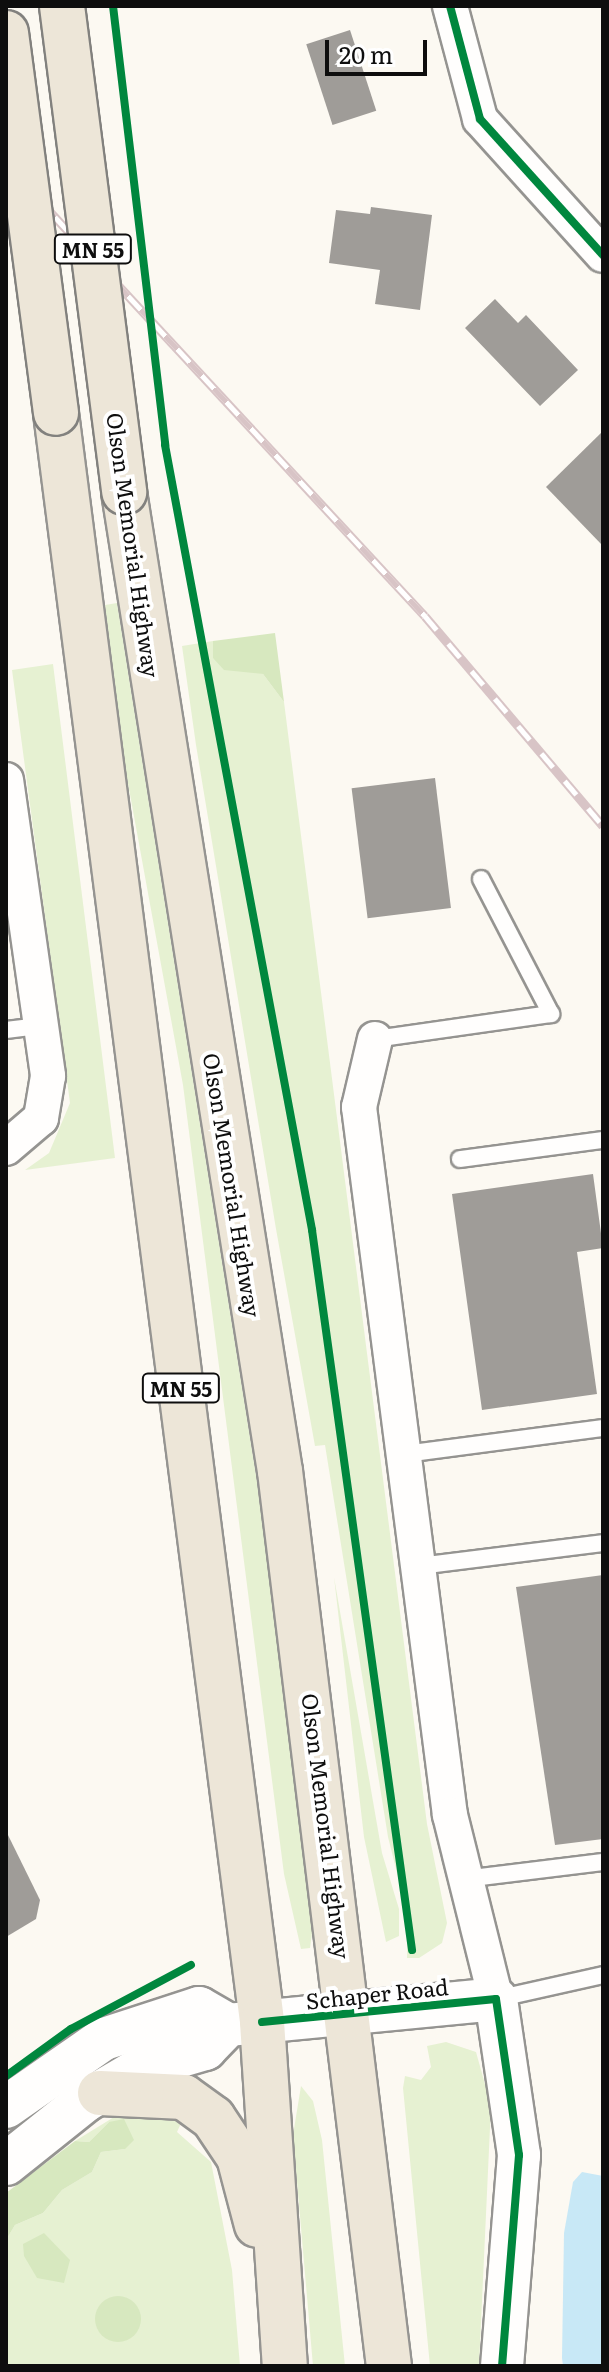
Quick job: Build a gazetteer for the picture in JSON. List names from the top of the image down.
{
  "streets": {
    "main road": ["MN 55", "Olson Memorial Highway"],
    "street": ["Schaper Road"]
  },
  "crossings": [
    ["MN 55", "Schaper Road"],
    ["Olson Memorial Highway", "Schaper Road"]
  ],
  "scale_bar": "20 m"
}
